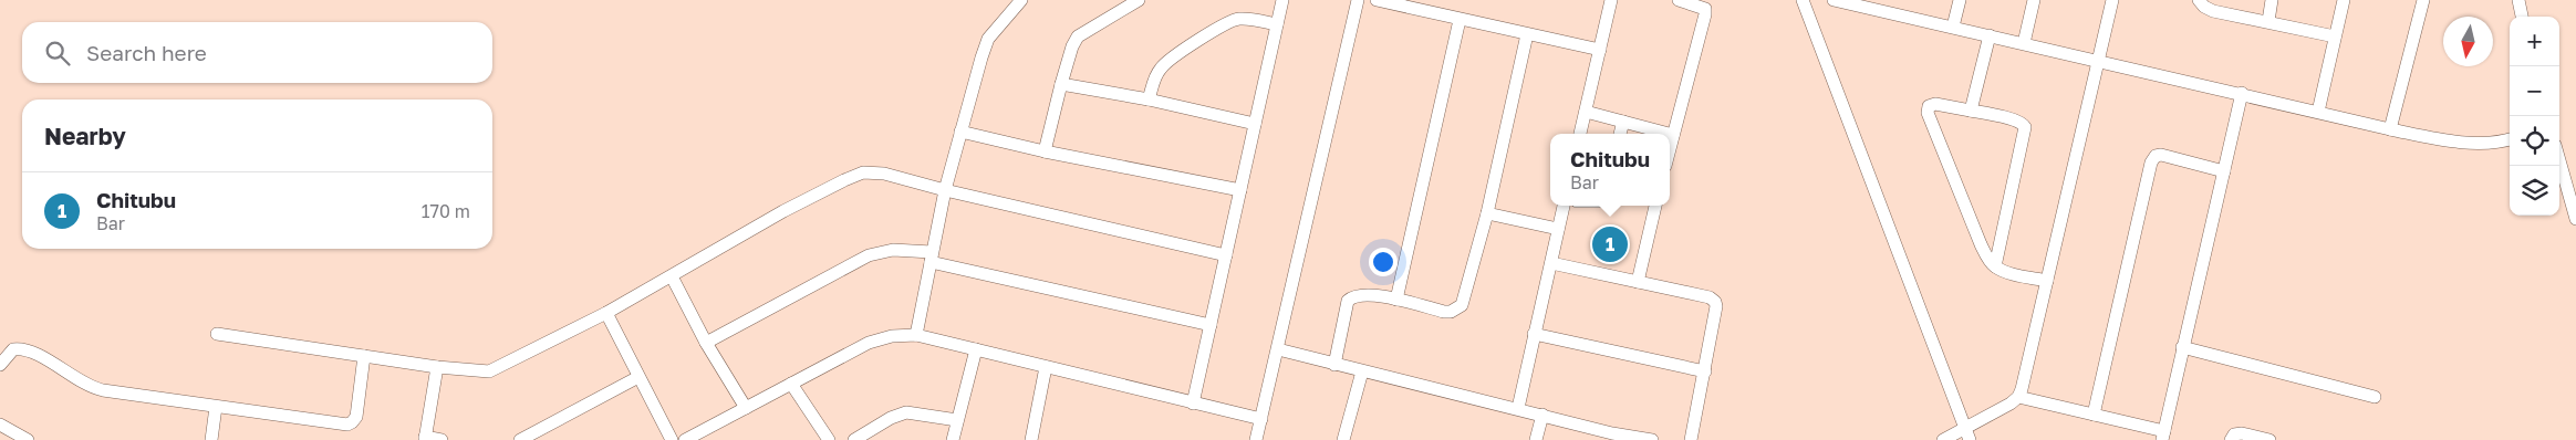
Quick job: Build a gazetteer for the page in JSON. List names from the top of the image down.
{
  "north": "bottom",
  "page": {
    "map_buttons": ["+", "−"],
    "search": "Search here",
    "heading": "Nearby",
    "popup": ["Chitubu", "Bar"],
    "list": [
      {
        "mark": "1",
        "name": "Chitubu",
        "note": "Bar",
        "value": "170 m"
      }
    ],
    "pins": "1"
  }
}
